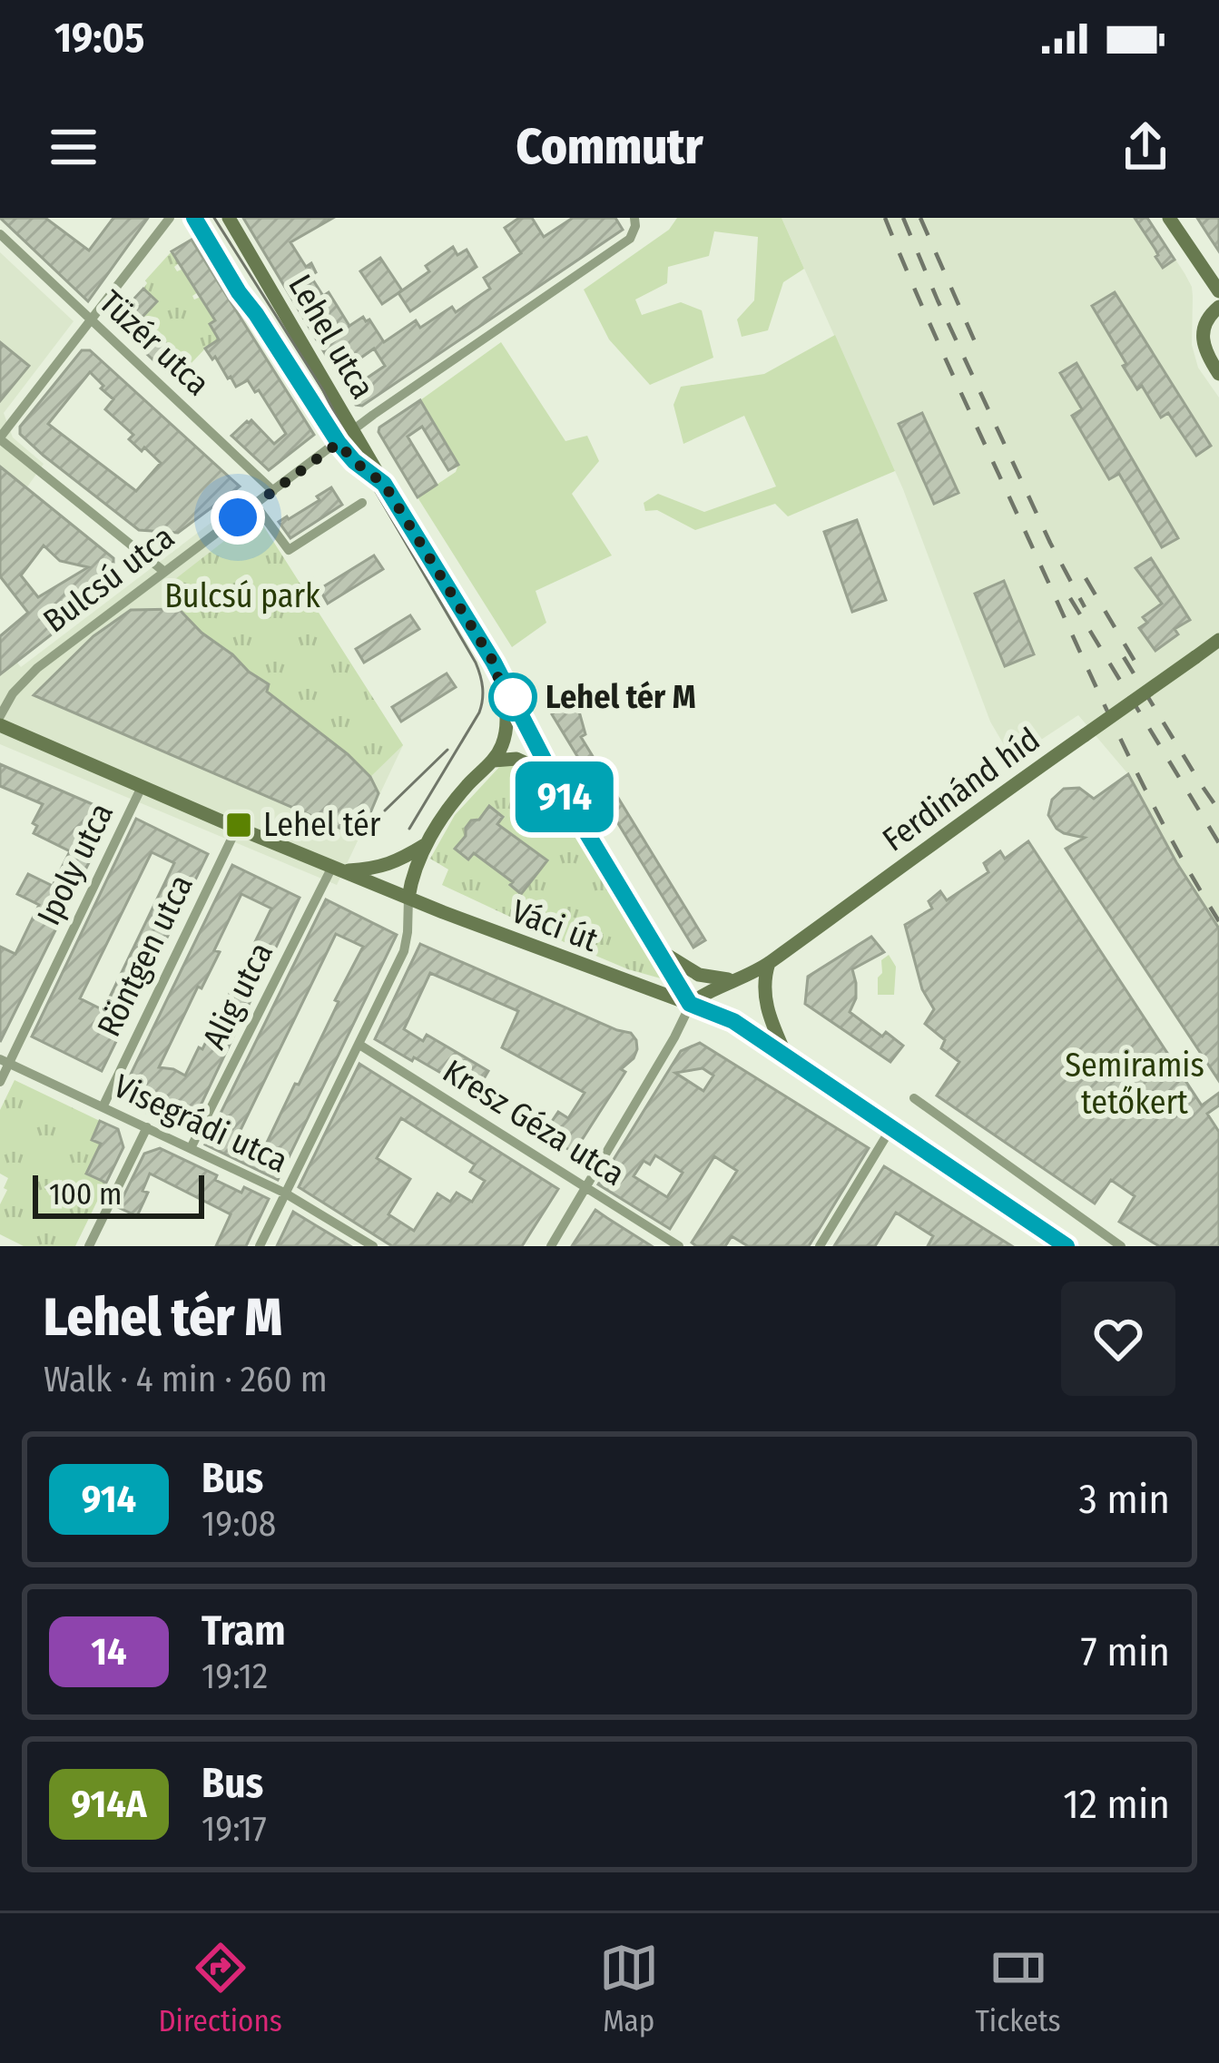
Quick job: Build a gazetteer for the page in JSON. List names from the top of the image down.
{
  "streets": {
    "main road": ["Lehel utca", "Ferdinánd híd", "Váci út"],
    "street": [
      "Tüzér utca",
      "Bulcsú utca",
      "Ipoly utca",
      "Röntgen utca",
      "Alig utca",
      "Kresz Géza utca",
      "Visegrádi utca"
    ]
  },
  "crossings": [
    ["Lehel utca", "Bulcsú utca"],
    ["Lehel utca", "Ferdinánd híd"],
    ["Lehel utca", "Váci út"],
    ["Tüzér utca", "Bulcsú utca"],
    ["Ferdinánd híd", "Váci út"],
    ["Ipoly utca", "Váci út"],
    ["Ipoly utca", "Visegrádi utca"],
    ["Váci út", "Röntgen utca"],
    ["Váci út", "Alig utca"],
    ["Röntgen utca", "Visegrádi utca"],
    ["Alig utca", "Visegrádi utca"]
  ],
  "parks": ["Bulcsú park", "Semiramis tetőkert"],
  "places": {
    "other": ["Lehel tér M"],
    "transit": ["Lehel tér"]
  },
  "lines": ["bus line 914"],
  "scale_bar": "100 m",
  "page": {
    "status": "19:05",
    "header": "Commutr",
    "on_map": "914",
    "scale": "100 m",
    "heading": ["Lehel tér M", "Walk · 4 min · 260 m"],
    "list": [
      {
        "mark": "914",
        "name": "Bus",
        "note": "19:08",
        "value": "3 min"
      },
      {
        "mark": "14",
        "name": "Tram",
        "note": "19:12",
        "value": "7 min"
      },
      {
        "mark": "914A",
        "name": "Bus",
        "note": "19:17",
        "value": "12 min"
      }
    ],
    "tabs": ["Directions", "Map", "Tickets"]
  }
}
